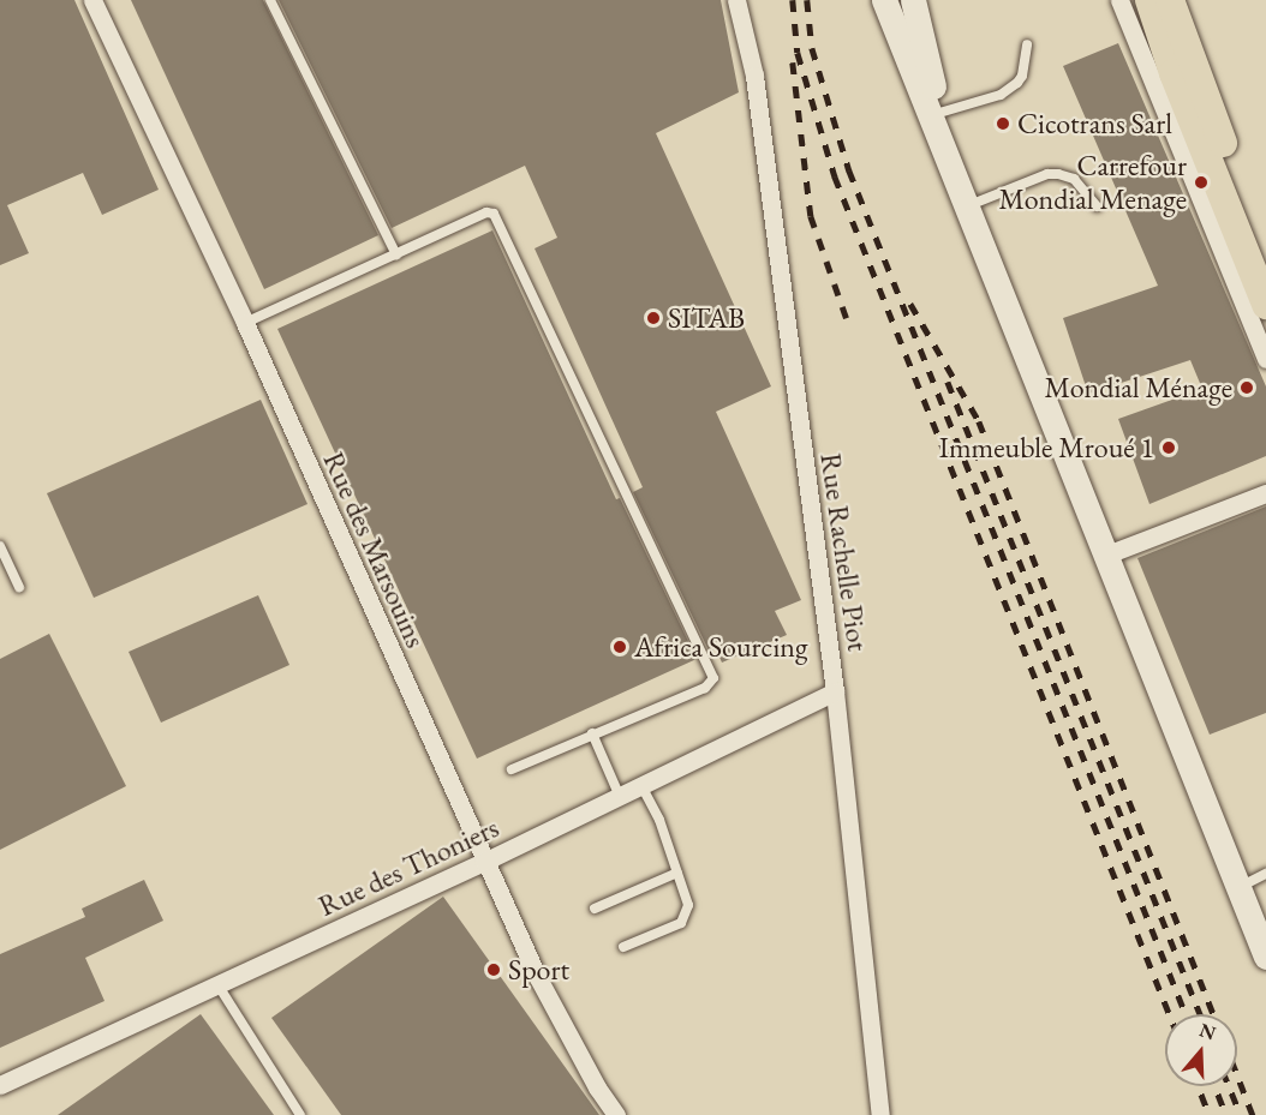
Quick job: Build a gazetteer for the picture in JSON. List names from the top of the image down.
{
  "streets": {
    "street": ["Rue des Marsouins", "Rue Rachelle Piot", "Rue des Thoniers"]
  },
  "crossings": [
    ["Rue des Marsouins", "Rue des Thoniers"],
    ["Rue Rachelle Piot", "Rue des Thoniers"]
  ],
  "places": [
    "Cicotrans Sarl",
    "Carrefour Mondial Menage",
    "SITAB",
    "Mondial Ménage",
    "Immeuble Mroué 1",
    "Africa Sourcing",
    "Sport"
  ],
  "north": "top"
}
